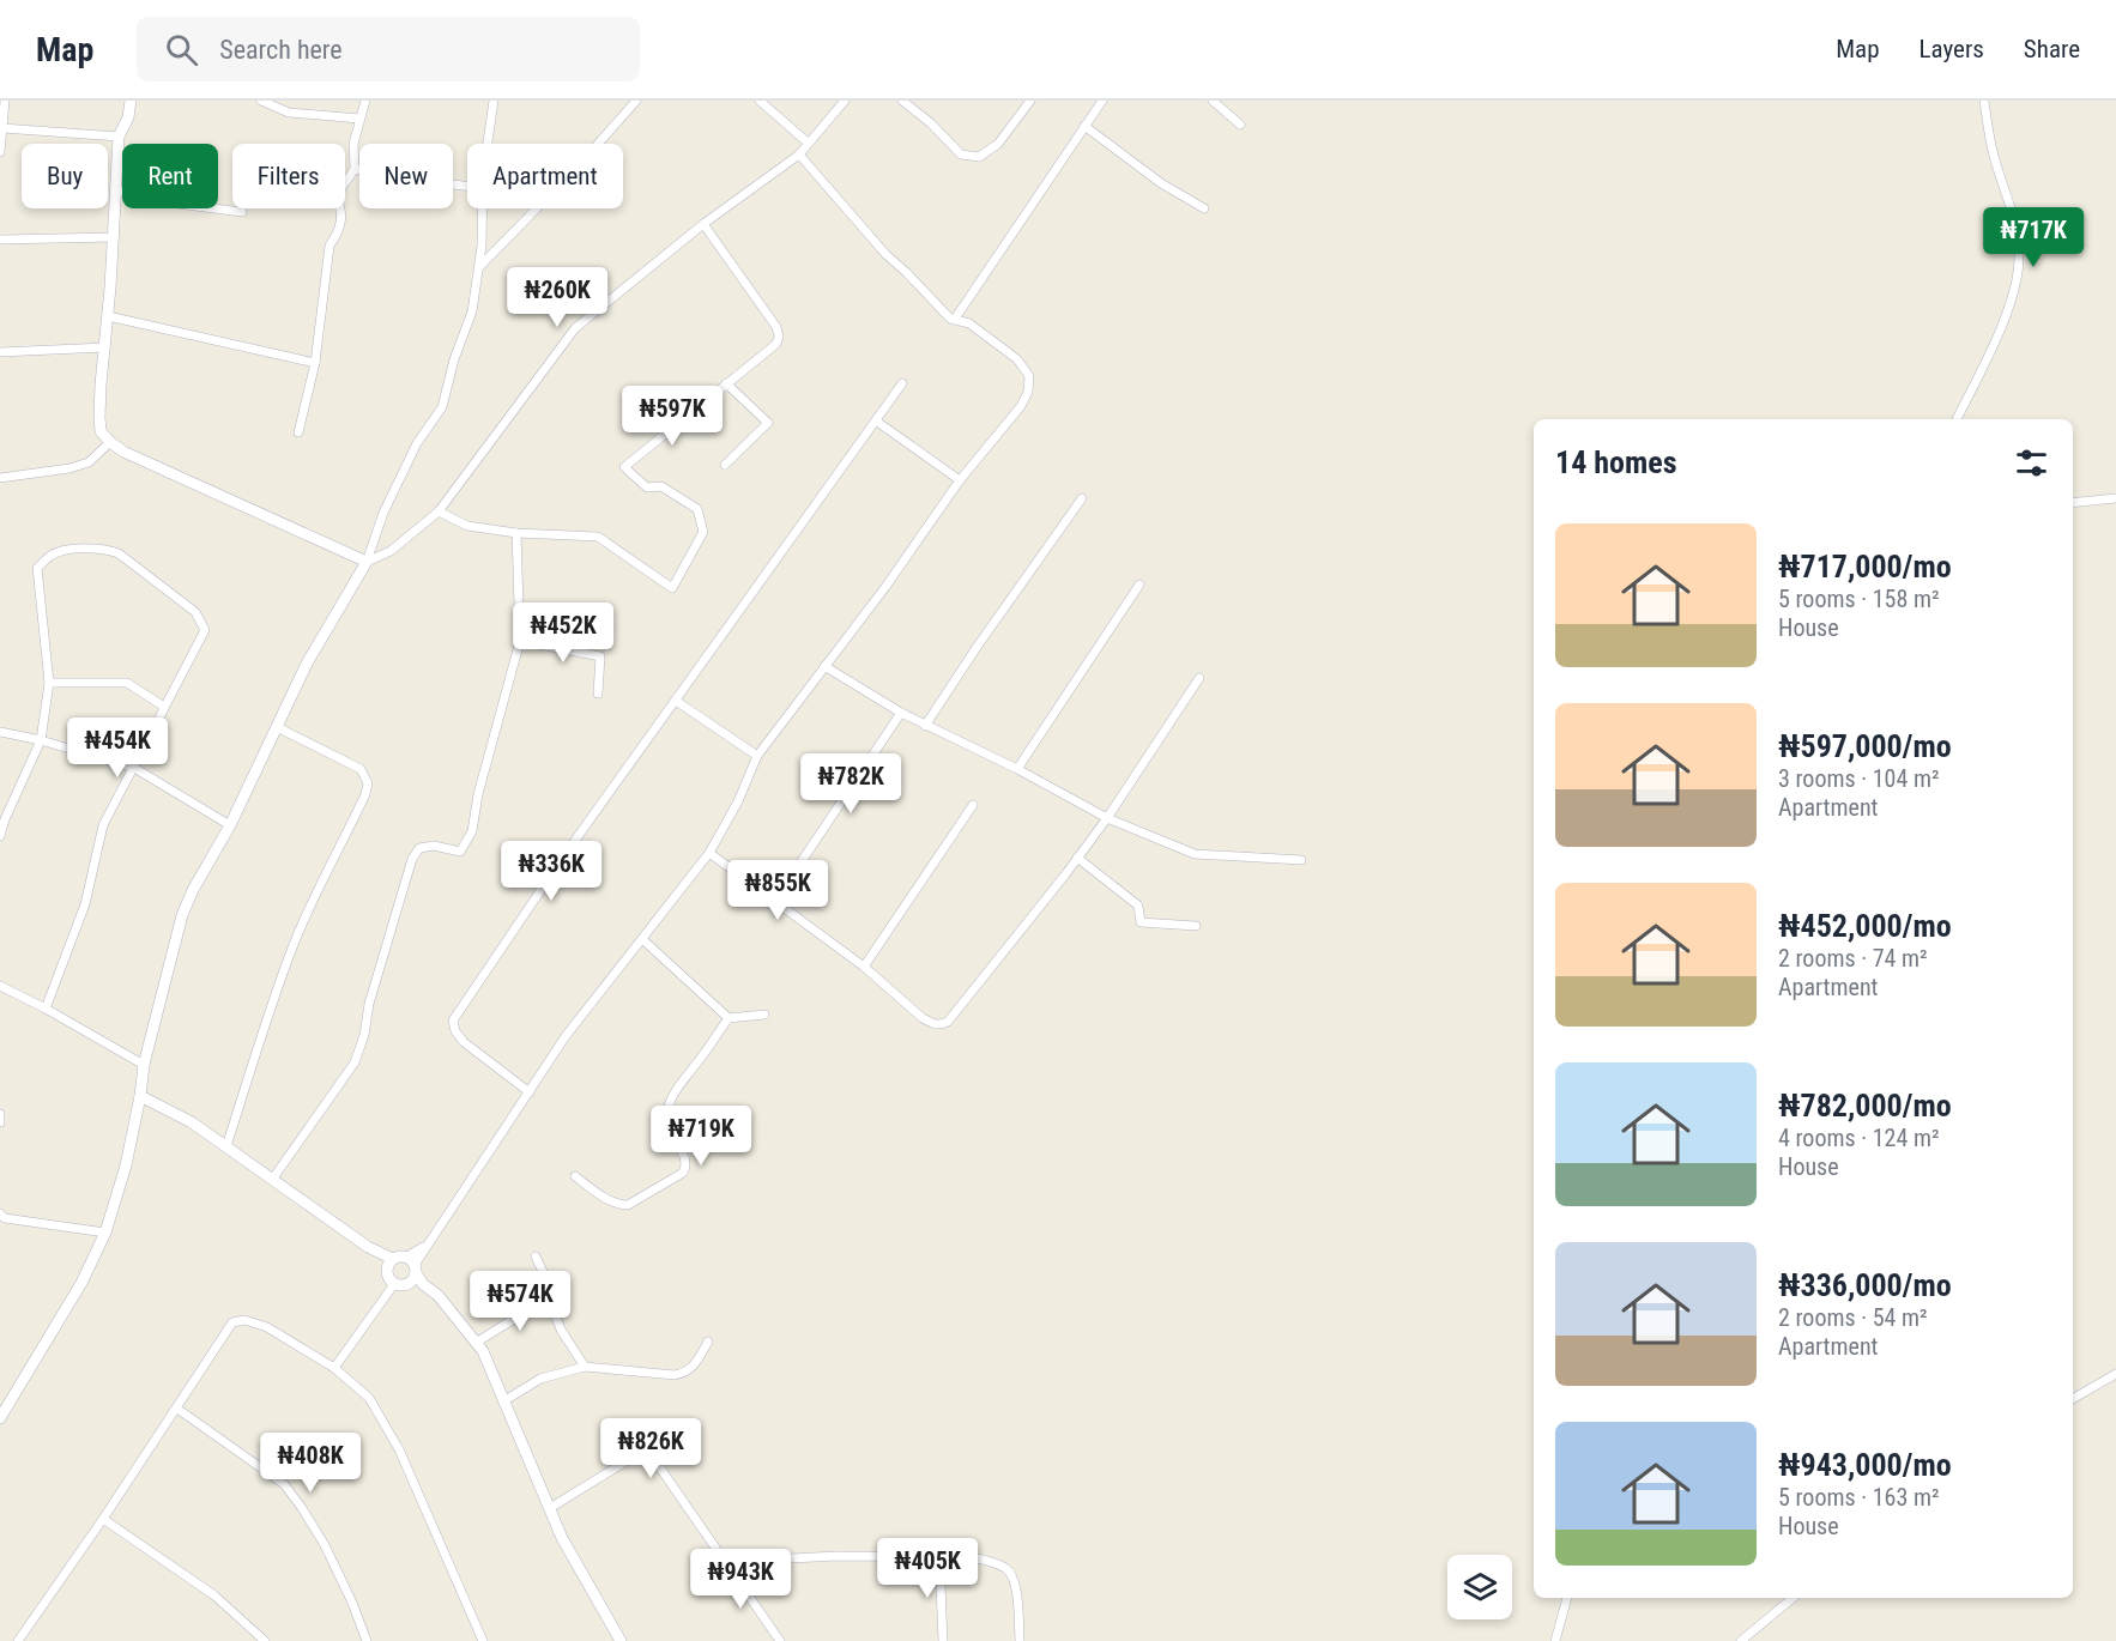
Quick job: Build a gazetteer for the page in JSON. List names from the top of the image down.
{
  "page": {
    "header": "Map",
    "search": "Search here",
    "nav": ["Map", "Layers", "Share"],
    "chip": [
      "Buy",
      "Rent",
      "Filters",
      "New",
      "Apartment"
    ],
    "price": [
      "₦717K",
      "₦260K",
      "₦597K",
      "₦452K",
      "₦454K",
      "₦782K",
      "₦336K",
      "₦855K",
      "₦719K",
      "₦574K",
      "₦826K",
      "₦408K",
      "₦405K",
      "₦943K"
    ],
    "heading": "14 homes",
    "list": [
      {
        "name": "₦717,000/mo",
        "note": "5 rooms · 158 m² · House"
      },
      {
        "name": "₦597,000/mo",
        "note": "3 rooms · 104 m² · Apartment"
      },
      {
        "name": "₦452,000/mo",
        "note": "2 rooms · 74 m² · Apartment"
      },
      {
        "name": "₦782,000/mo",
        "note": "4 rooms · 124 m² · House"
      },
      {
        "name": "₦336,000/mo",
        "note": "2 rooms · 54 m² · Apartment"
      },
      {
        "name": "₦943,000/mo",
        "note": "5 rooms · 163 m² · House"
      }
    ]
  }
}
